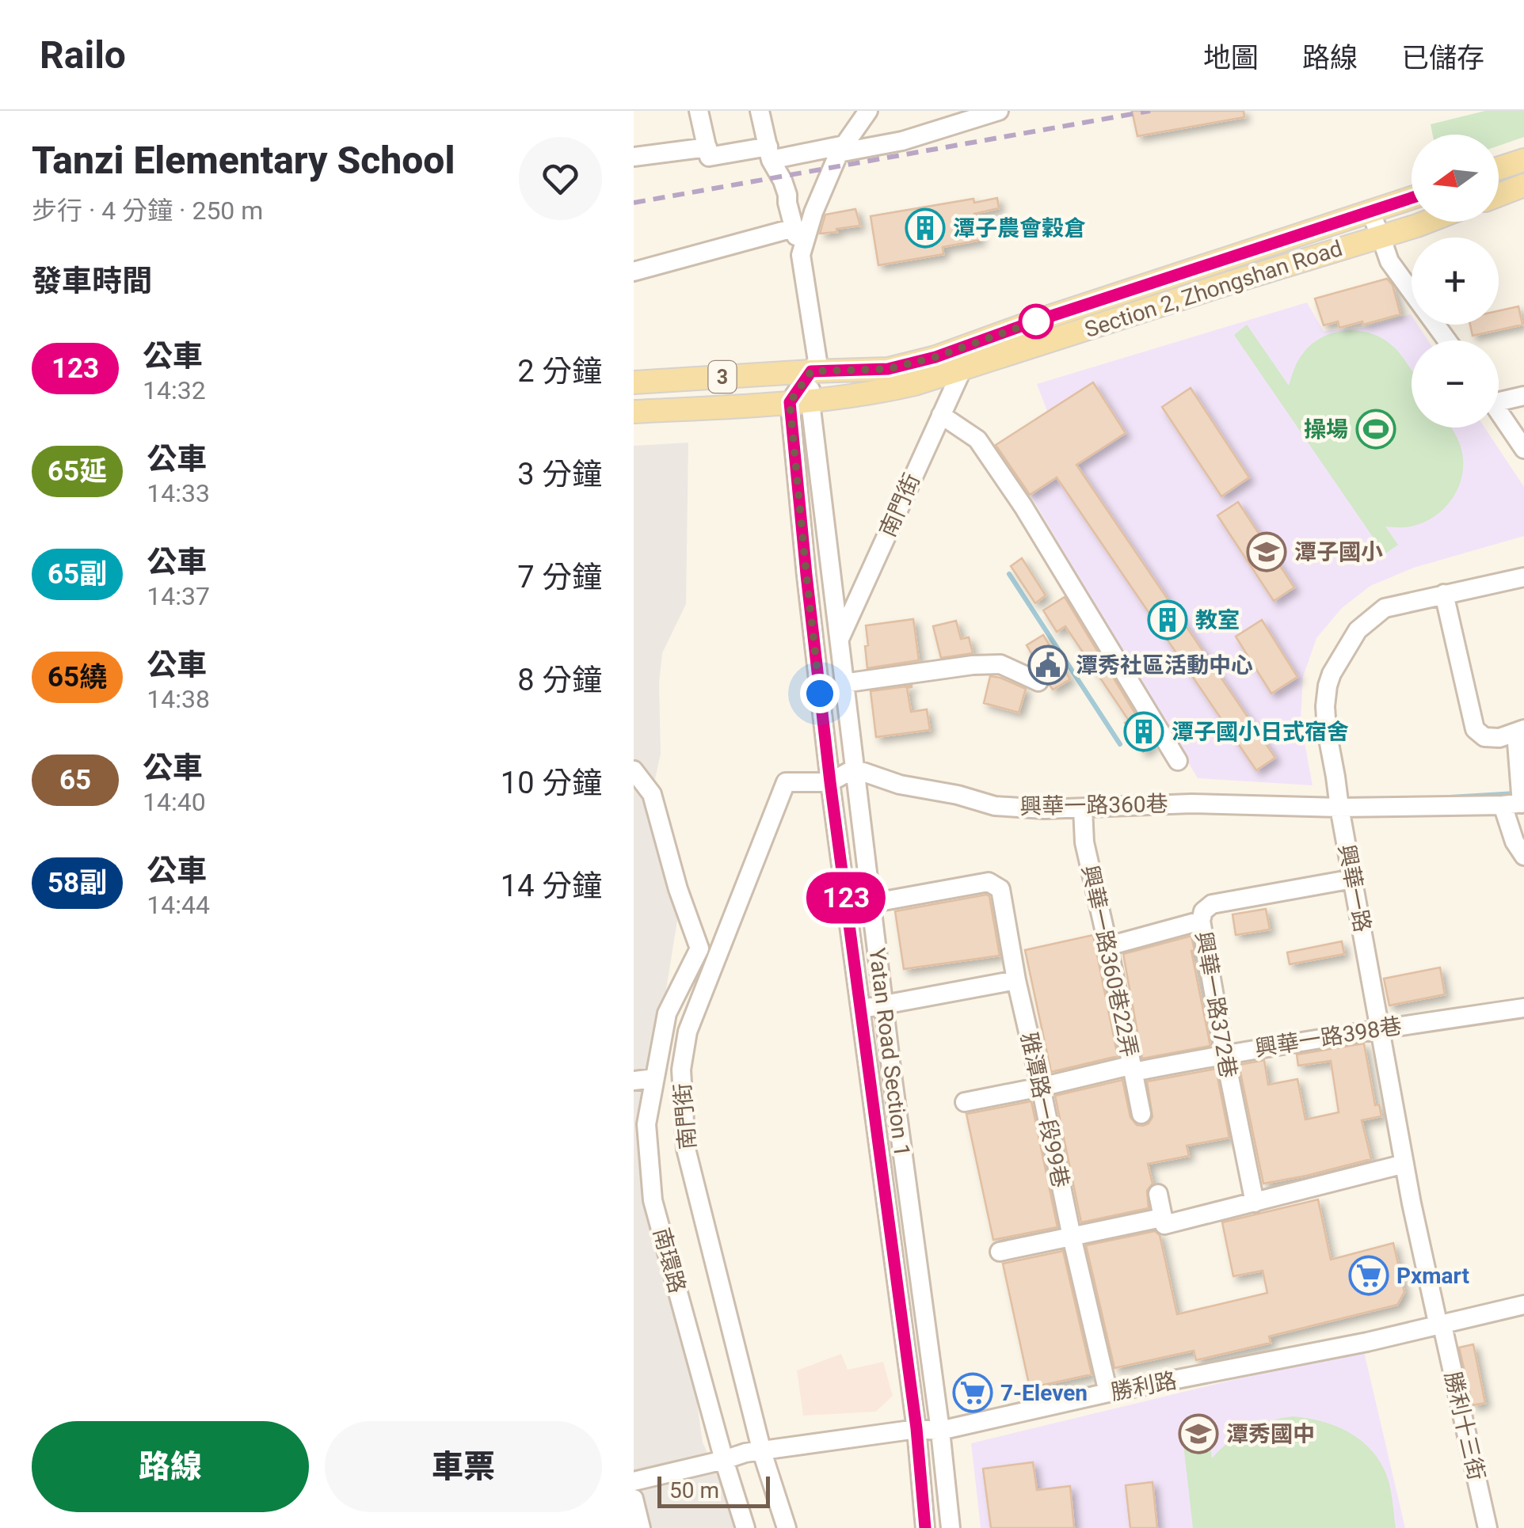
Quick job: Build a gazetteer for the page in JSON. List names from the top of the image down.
{
  "streets": {
    "main road": ["Section 2, Zhongshan Road", "3"],
    "street": [
      "南門街",
      "興華一路360巷",
      "興華一路",
      "興華一路360巷22弄",
      "興華一路372巷",
      "興華一路398巷",
      "Yatan Road Section 1",
      "雅潭路一段99巷",
      "南環路",
      "勝利路",
      "勝利十三街"
    ]
  },
  "crossings": [
    ["Section 2, Zhongshan Road", "南門街"],
    ["Section 2, Zhongshan Road", "Yatan Road Section 1"],
    ["南門街", "Yatan Road Section 1"],
    ["南門街", "勝利路"],
    ["興華一路360巷", "興華一路"],
    ["興華一路360巷", "興華一路360巷22弄"],
    ["興華一路360巷", "Yatan Road Section 1"],
    ["興華一路", "興華一路372巷"],
    ["興華一路", "興華一路398巷"],
    ["興華一路", "勝利路"],
    ["興華一路", "勝利十三街"],
    ["興華一路360巷22弄", "興華一路398巷"],
    ["興華一路372巷", "興華一路398巷"],
    ["興華一路398巷", "雅潭路一段99巷"],
    ["Yatan Road Section 1", "雅潭路一段99巷"],
    ["Yatan Road Section 1", "勝利路"],
    ["雅潭路一段99巷", "勝利路"],
    ["南環路", "勝利路"],
    ["勝利路", "勝利十三街"]
  ],
  "places": {
    "building": ["潭子農會穀倉", "教室", "潭子國小日式宿舍"],
    "sports": ["操場"],
    "school or university": ["潭子國小", "潭秀國中"],
    "public building": ["潭秀社區活動中心"],
    "supermarket": ["Pxmart", "7-Eleven"]
  },
  "lines": ["bus line 123"],
  "scale_bar": "50 m",
  "north": "left",
  "page": {
    "header": "Railo",
    "nav": ["地圖", "路線", "已儲存"],
    "heading": [
      ["Tanzi Elementary School", "步行 · 4 分鐘 · 250 m"],
      "發車時間"
    ],
    "on_map": "123",
    "map_buttons": ["+", "−"],
    "list": [
      {
        "mark": "123",
        "name": "公車",
        "note": "14:32",
        "value": "2 分鐘"
      },
      {
        "mark": "65延",
        "name": "公車",
        "note": "14:33",
        "value": "3 分鐘"
      },
      {
        "mark": "65副",
        "name": "公車",
        "note": "14:37",
        "value": "7 分鐘"
      },
      {
        "mark": "65繞",
        "name": "公車",
        "note": "14:38",
        "value": "8 分鐘"
      },
      {
        "mark": "65",
        "name": "公車",
        "note": "14:40",
        "value": "10 分鐘"
      },
      {
        "mark": "58副",
        "name": "公車",
        "note": "14:44",
        "value": "14 分鐘"
      }
    ],
    "buttons": ["路線", "車票"],
    "scale": "50 m"
  }
}
